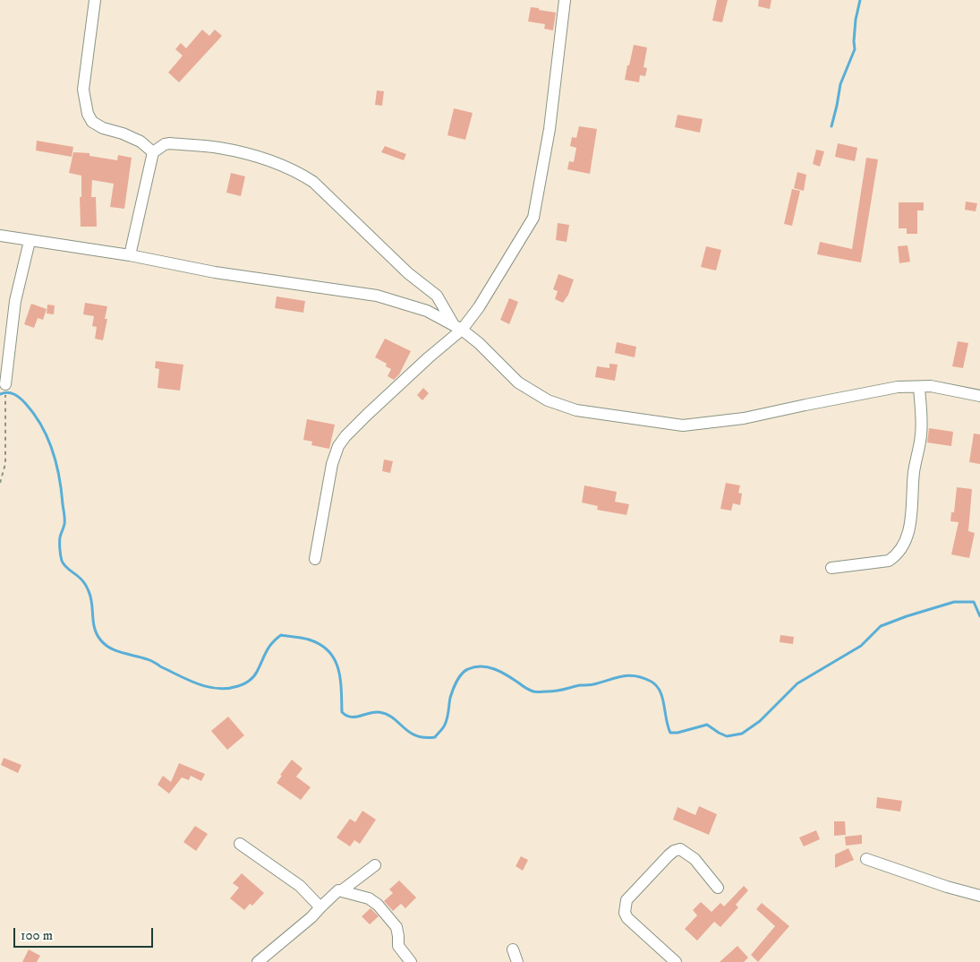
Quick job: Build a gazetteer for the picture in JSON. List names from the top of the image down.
{
  "scale_bar": "100 m"
}
